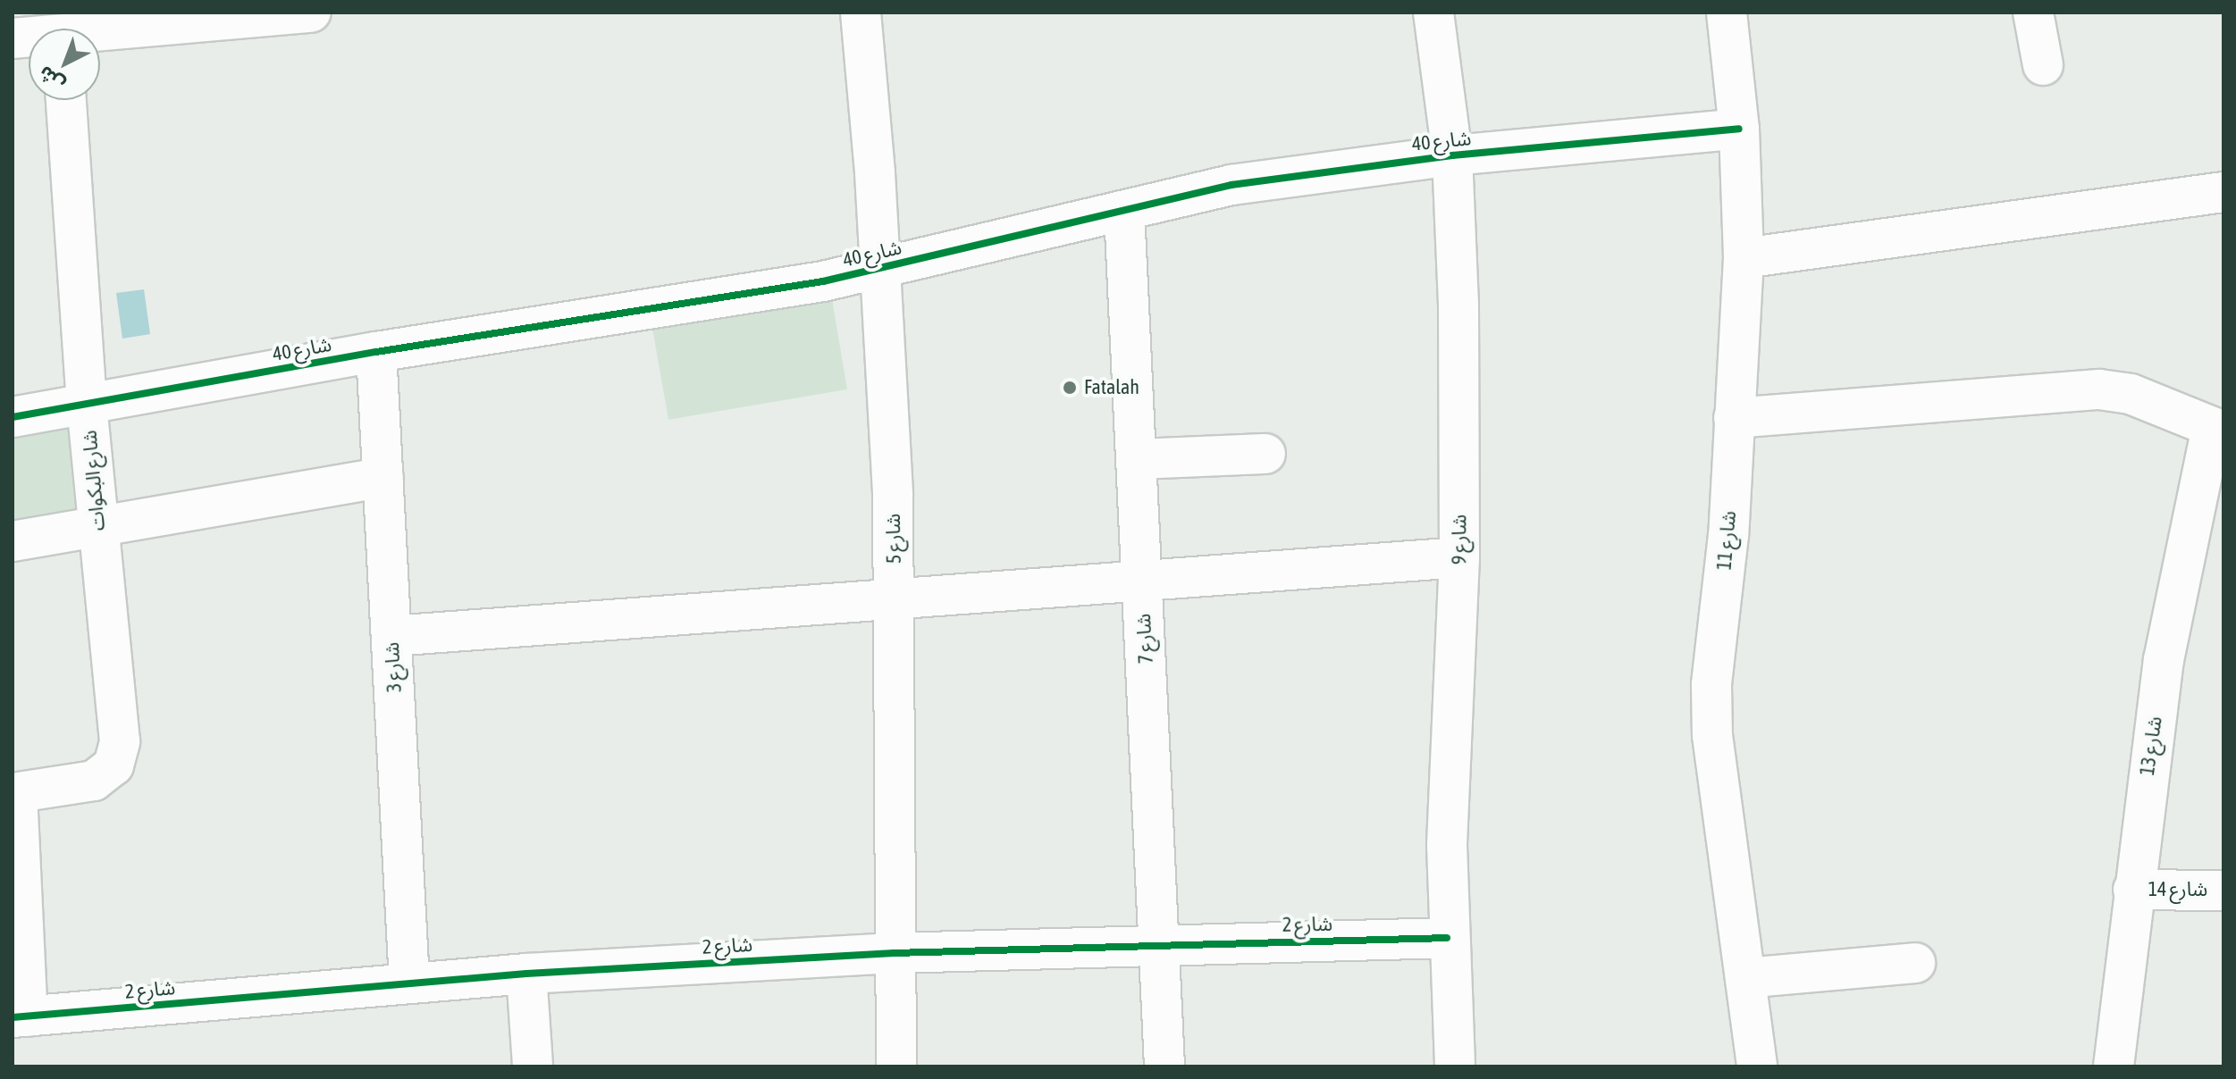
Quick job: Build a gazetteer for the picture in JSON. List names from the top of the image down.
{
  "streets": {
    "street": [
      "شارع 40",
      "شارع البكوات",
      "شارع 5",
      "شارع 9",
      "شارع 11",
      "شارع 7",
      "شارع 3",
      "شارع 13",
      "شارع 14",
      "شارع 2"
    ]
  },
  "crossings": [
    ["شارع 40", "شارع البكوات"],
    ["شارع 40", "شارع 5"],
    ["شارع 40", "شارع 9"],
    ["شارع 40", "شارع 11"],
    ["شارع 40", "شارع 7"],
    ["شارع 40", "شارع 3"],
    ["شارع 5", "شارع 2"],
    ["شارع 9", "شارع 2"],
    ["شارع 7", "شارع 2"],
    ["شارع 3", "شارع 2"],
    ["شارع 13", "شارع 14"]
  ],
  "places": ["Fatalah"],
  "north": "bottom left"
}
